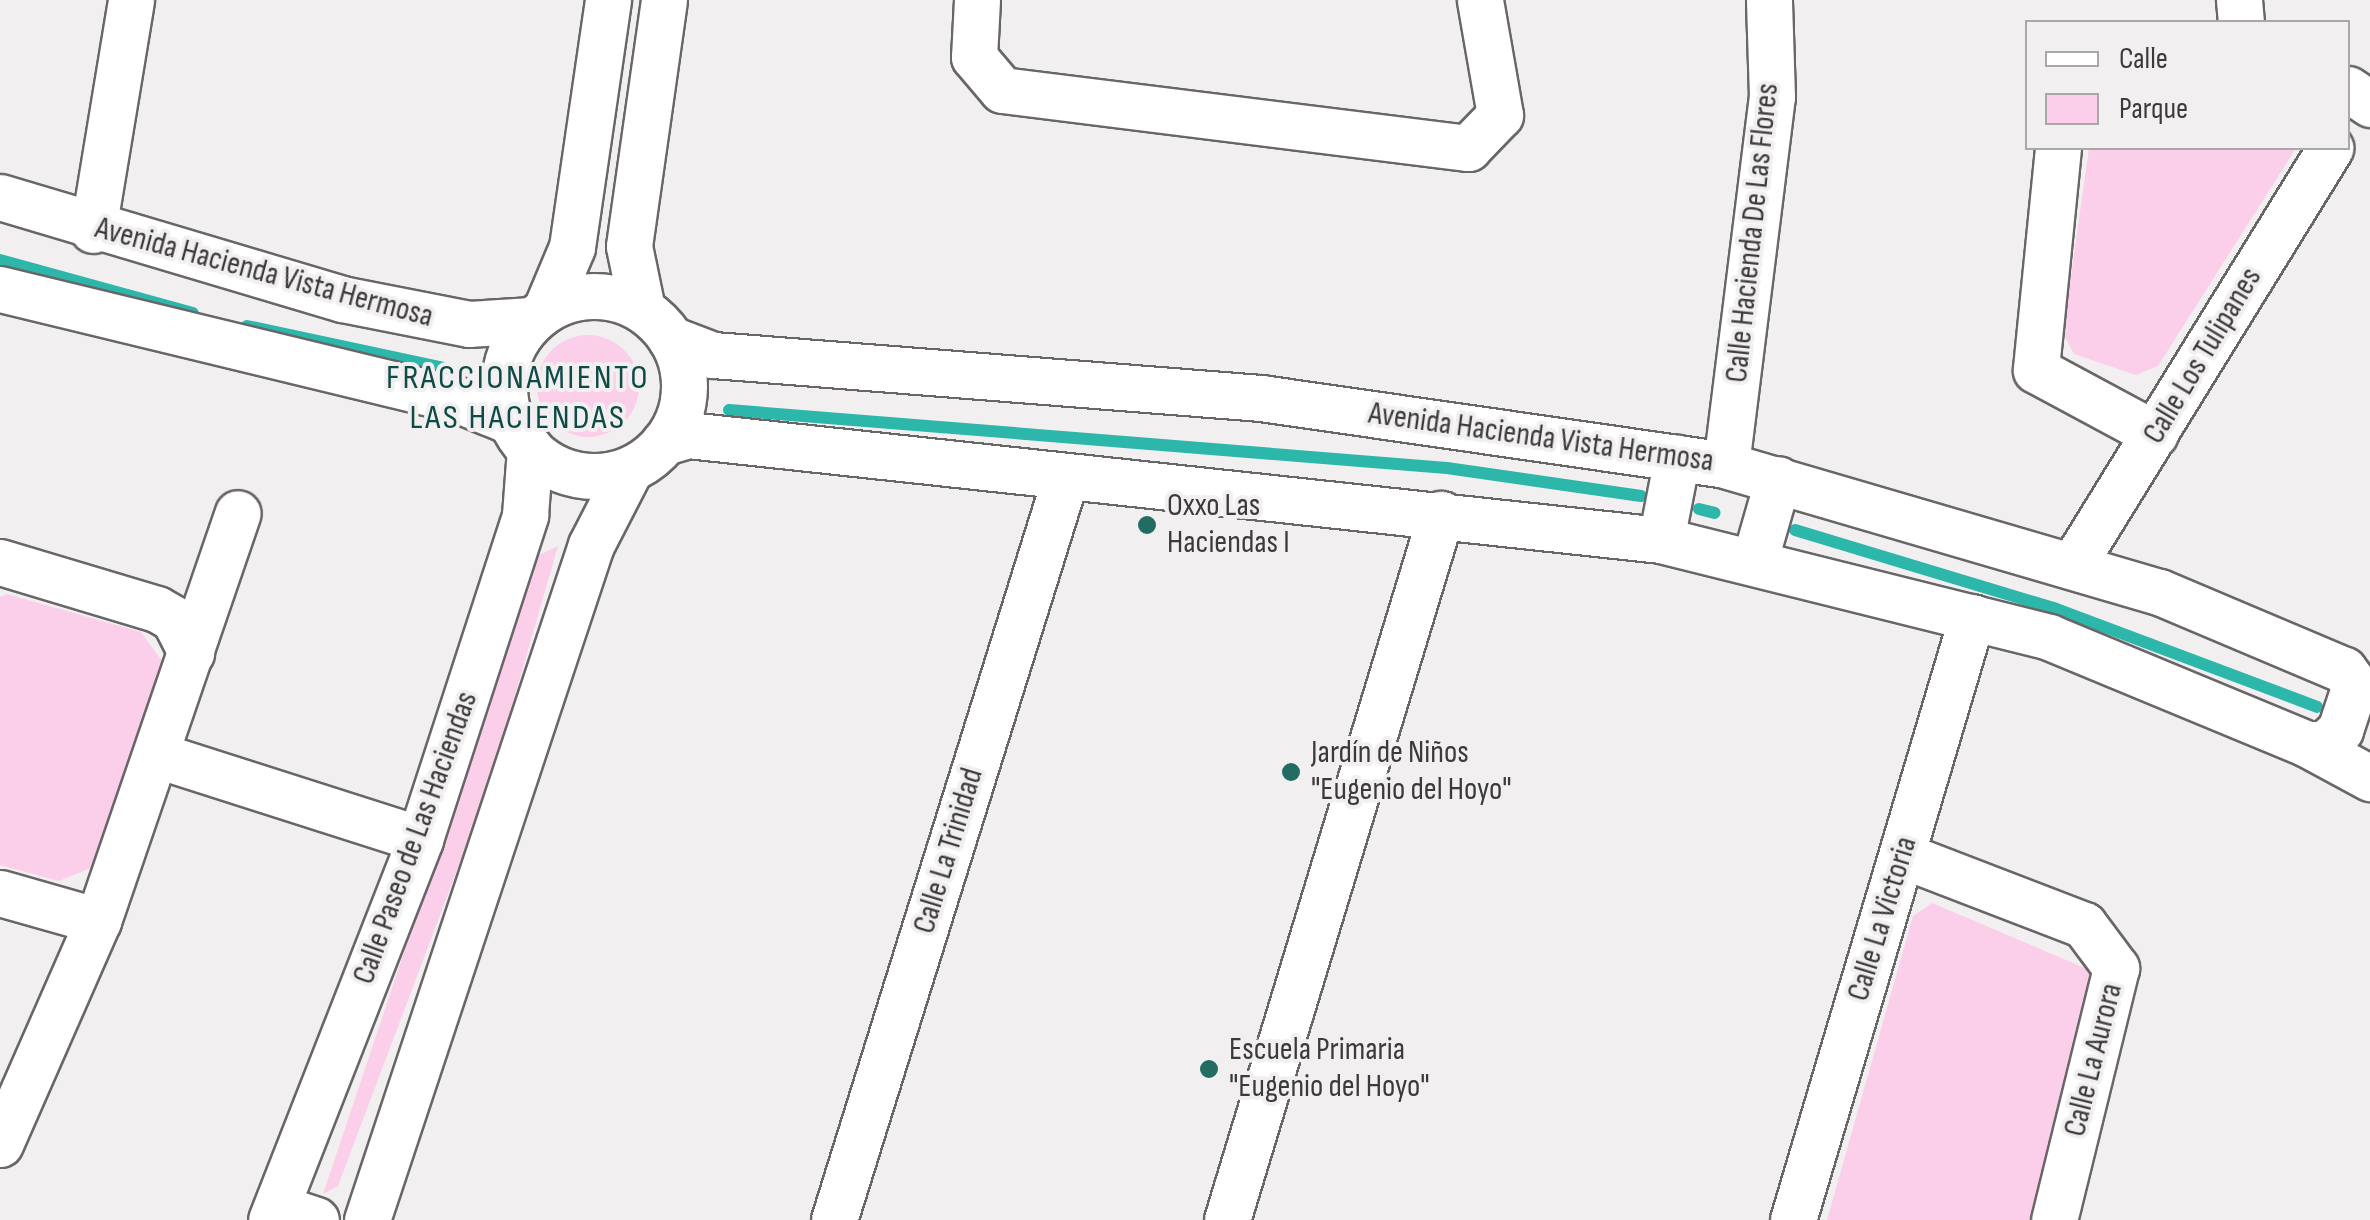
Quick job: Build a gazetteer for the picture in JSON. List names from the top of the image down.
{
  "streets": {
    "street": [
      "Calle Hacienda De Las Flores",
      "Avenida Hacienda Vista Hermosa",
      "Calle Los Tulipanes",
      "Calle Paseo de Las Haciendas",
      "Calle La Trinidad",
      "Calle La Victoria",
      "Calle La Aurora"
    ]
  },
  "crossings": [
    ["Calle Hacienda De Las Flores", "Avenida Hacienda Vista Hermosa"],
    ["Avenida Hacienda Vista Hermosa", "Calle Los Tulipanes"],
    ["Avenida Hacienda Vista Hermosa", "Calle Paseo de Las Haciendas"],
    ["Calle La Victoria", "Calle La Aurora"]
  ],
  "districts": ["FRACCIONAMIENTO LAS HACIENDAS"],
  "places": ["Oxxo Las Haciendas I", "Jardín de Niños \"Eugenio del Hoyo\"", "Escuela Primaria \"Eugenio del Hoyo\""],
  "legend": ["Calle", "Parque"]
}
